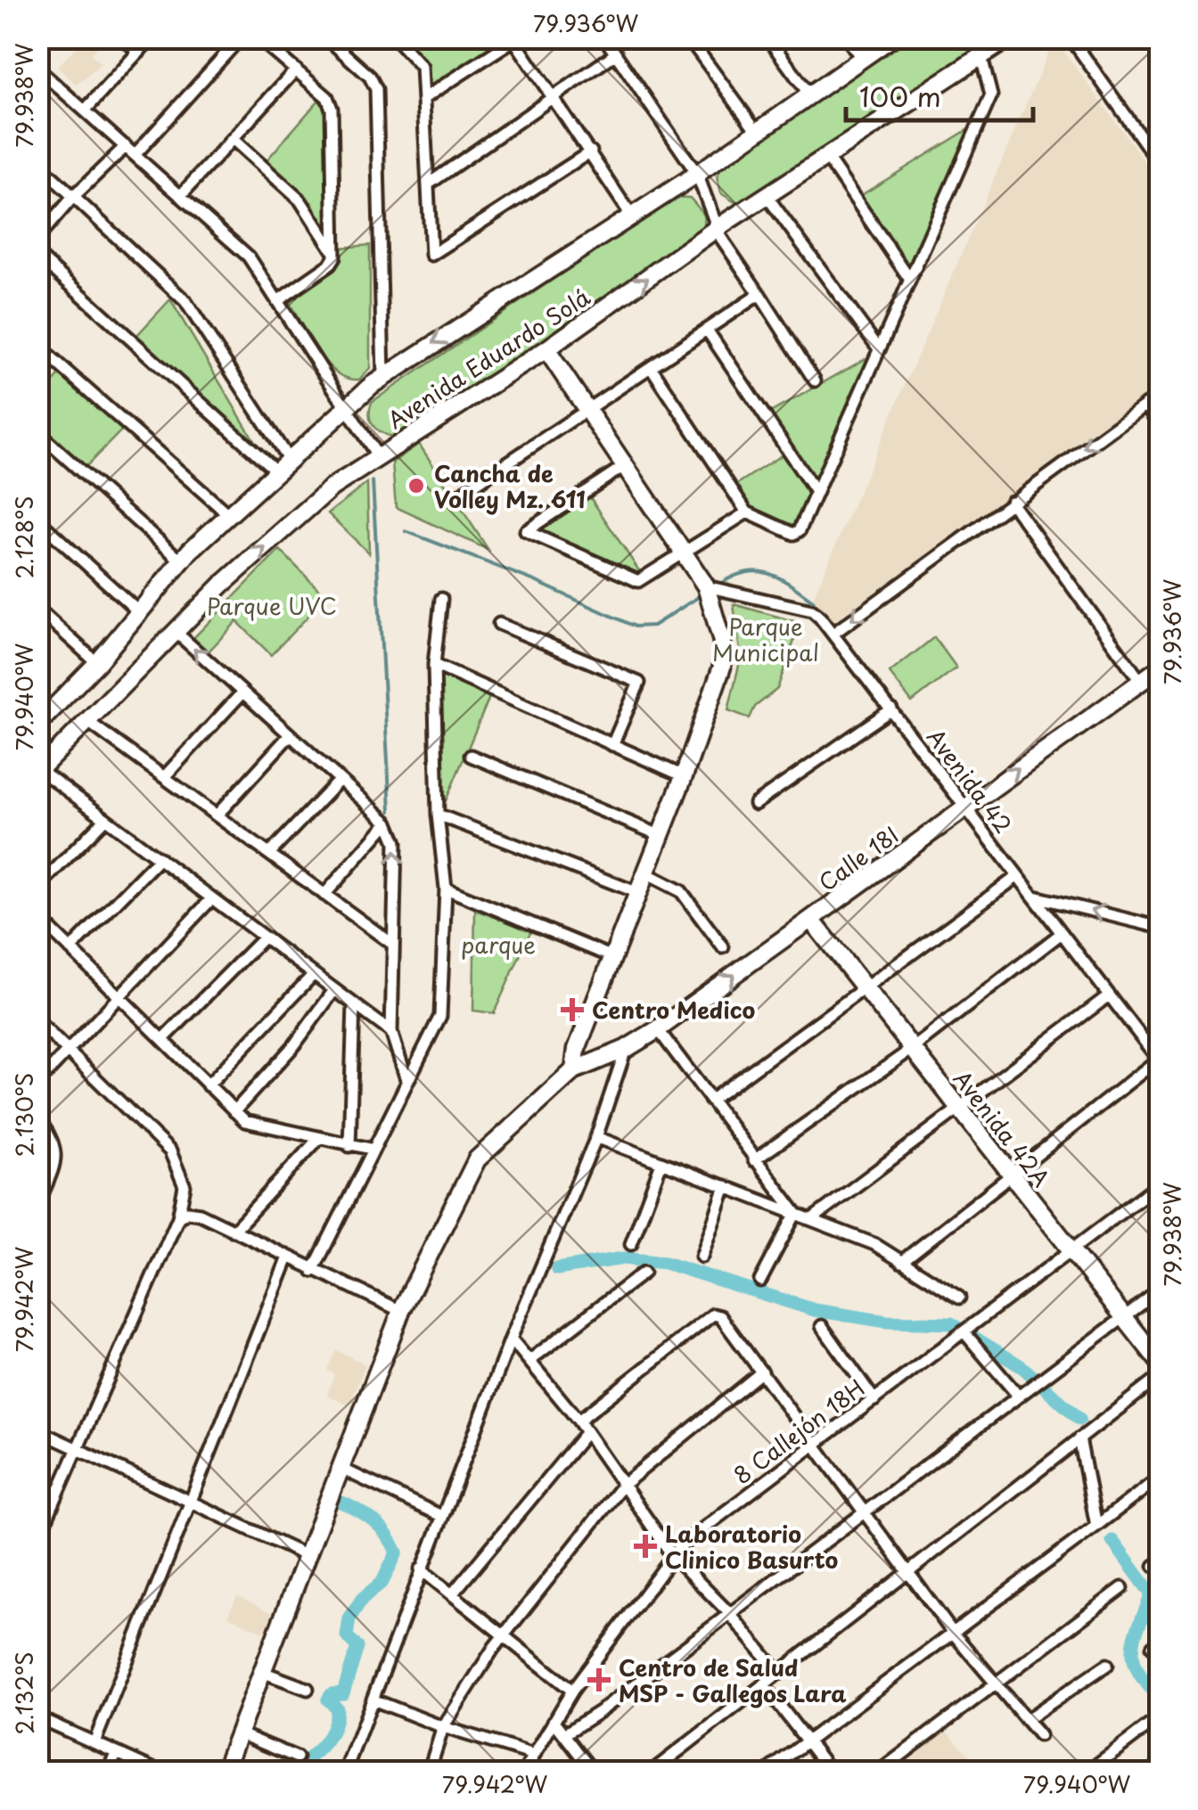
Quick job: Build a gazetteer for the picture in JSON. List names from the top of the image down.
{
  "streets": {
    "street": [
      "Avenida Eduardo Solá",
      "Avenida 42",
      "Calle 18I",
      "Avenida 42A",
      "8 Callejón 18H"
    ]
  },
  "crossings": [
    ["Avenida 42", "Calle 18I"],
    ["Calle 18I", "Avenida 42A"],
    ["Avenida 42A", "8 Callejón 18H"]
  ],
  "parks": ["Parque UVC", "Parque Municipal", "parque"],
  "places": {
    "other": ["Cancha de Volley Mz. 611"],
    "health": ["Centro Medico", "Laboratorio Clinico Basurto", "Centro de Salud MSP - Gallegos Lara"]
  },
  "scale_bar": "100 m",
  "coordinates": [
    "79.936°W",
    "79.938°W",
    "2.128°S",
    "79.940°W",
    "2.130°S",
    "79.942°W",
    "2.132°S"
  ]
}
